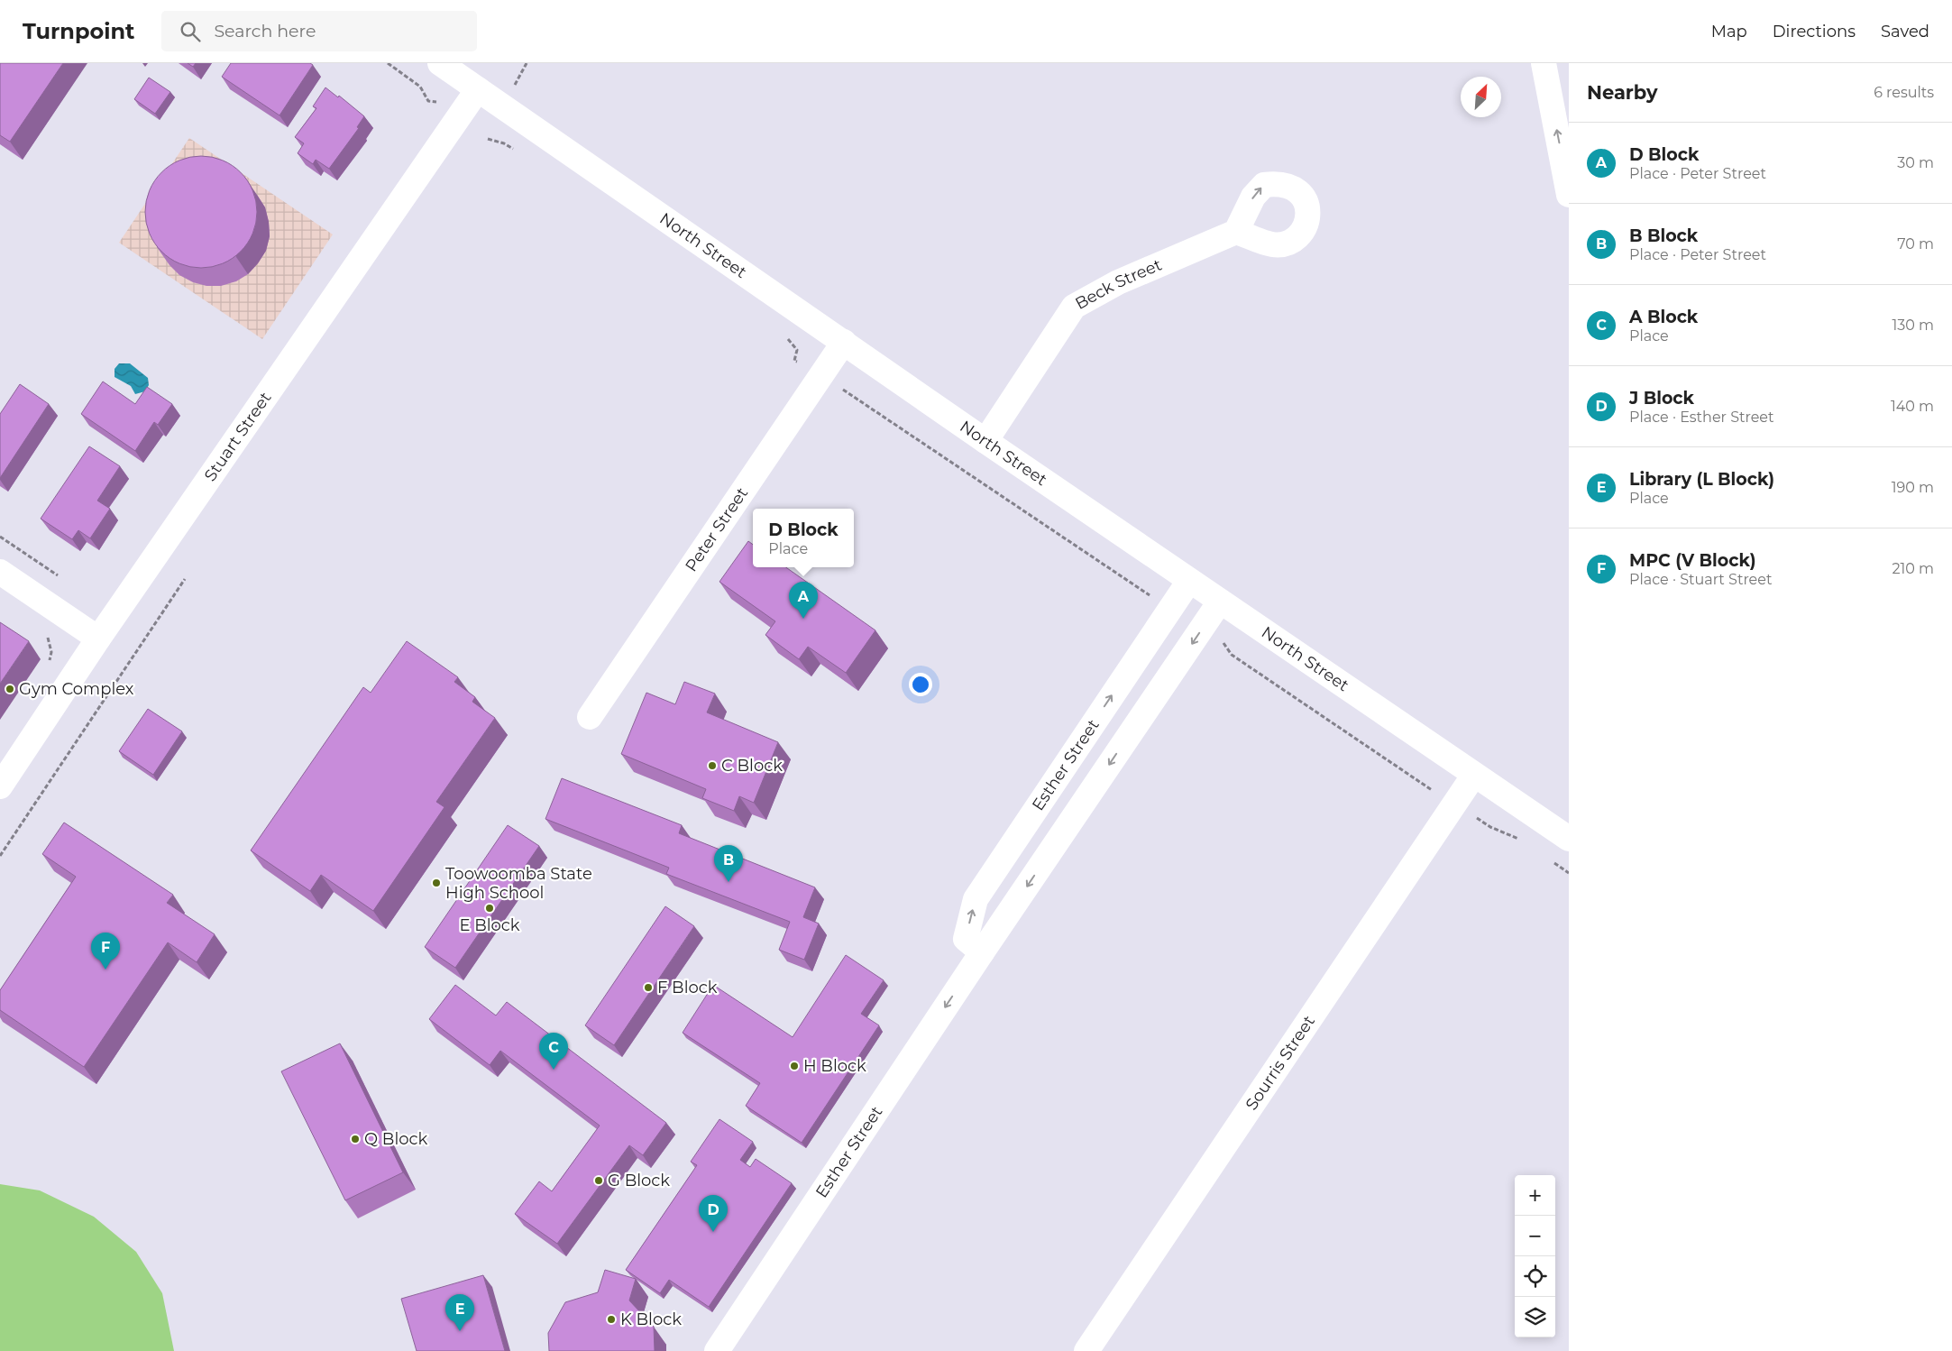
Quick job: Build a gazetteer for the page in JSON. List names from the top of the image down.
{
  "streets": {
    "street": [
      "North Street",
      "Beck Street",
      "Stuart Street",
      "Peter Street",
      "Esther Street",
      "Sourris Street"
    ]
  },
  "crossings": [
    ["North Street", "Beck Street"],
    ["North Street", "Stuart Street"],
    ["North Street", "Peter Street"],
    ["North Street", "Esther Street"],
    ["North Street", "Sourris Street"]
  ],
  "places": [
    "Gym Complex",
    "C Block",
    "Toowoomba State High School",
    "E Block",
    "F Block",
    "H Block",
    "Q Block",
    "G Block",
    "K Block"
  ],
  "north": "top right",
  "page": {
    "header": "Turnpoint",
    "search": "Search here",
    "nav": ["Map", "Directions", "Saved"],
    "heading": ["Nearby", "6 results"],
    "list": [
      {
        "mark": "A",
        "name": "D Block",
        "note": "Place · Peter Street",
        "value": "30 m"
      },
      {
        "mark": "B",
        "name": "B Block",
        "note": "Place · Peter Street",
        "value": "70 m"
      },
      {
        "mark": "C",
        "name": "A Block",
        "note": "Place",
        "value": "130 m"
      },
      {
        "mark": "D",
        "name": "J Block",
        "note": "Place · Esther Street",
        "value": "140 m"
      },
      {
        "mark": "E",
        "name": "Library (L Block)",
        "note": "Place",
        "value": "190 m"
      },
      {
        "mark": "F",
        "name": "MPC (V Block)",
        "note": "Place · Stuart Street",
        "value": "210 m"
      }
    ],
    "popup": ["D Block", "Place"],
    "pins": [
      "A",
      "B",
      "F",
      "C",
      "D",
      "E"
    ],
    "map_buttons": ["+", "−"]
  }
}
